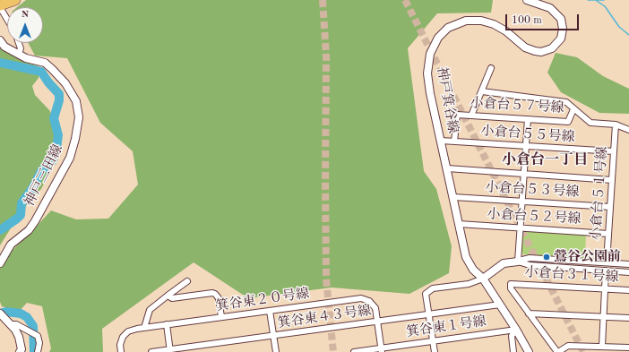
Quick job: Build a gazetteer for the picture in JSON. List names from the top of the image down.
{
  "streets": {
    "street": [
      "神戸箕谷線",
      "小倉台５７号線",
      "小倉台５５号線",
      "神戸三田線",
      "小倉台５３号線",
      "小倉台５１号線",
      "小倉台５２号線",
      "小倉台３１号線",
      "箕谷東２０号線",
      "箕谷東４３号線",
      "箕谷東１号線"
    ]
  },
  "crossings": [
    ["神戸箕谷線", "小倉台５５号線"],
    ["神戸箕谷線", "小倉台５３号線"],
    ["神戸箕谷線", "小倉台５２号線"],
    ["神戸箕谷線", "箕谷東４３号線"],
    ["神戸箕谷線", "箕谷東１号線"],
    ["小倉台５７号線", "小倉台５５号線"],
    ["小倉台５５号線", "小倉台５１号線"],
    ["小倉台５３号線", "小倉台５１号線"],
    ["小倉台５１号線", "小倉台５２号線"],
    ["箕谷東２０号線", "箕谷東４３号線"],
    ["箕谷東２０号線", "箕谷東１号線"]
  ],
  "districts": ["小倉台一丁目"],
  "places": ["鶯谷公園前"],
  "scale_bar": "100 m",
  "north": "top"
}
